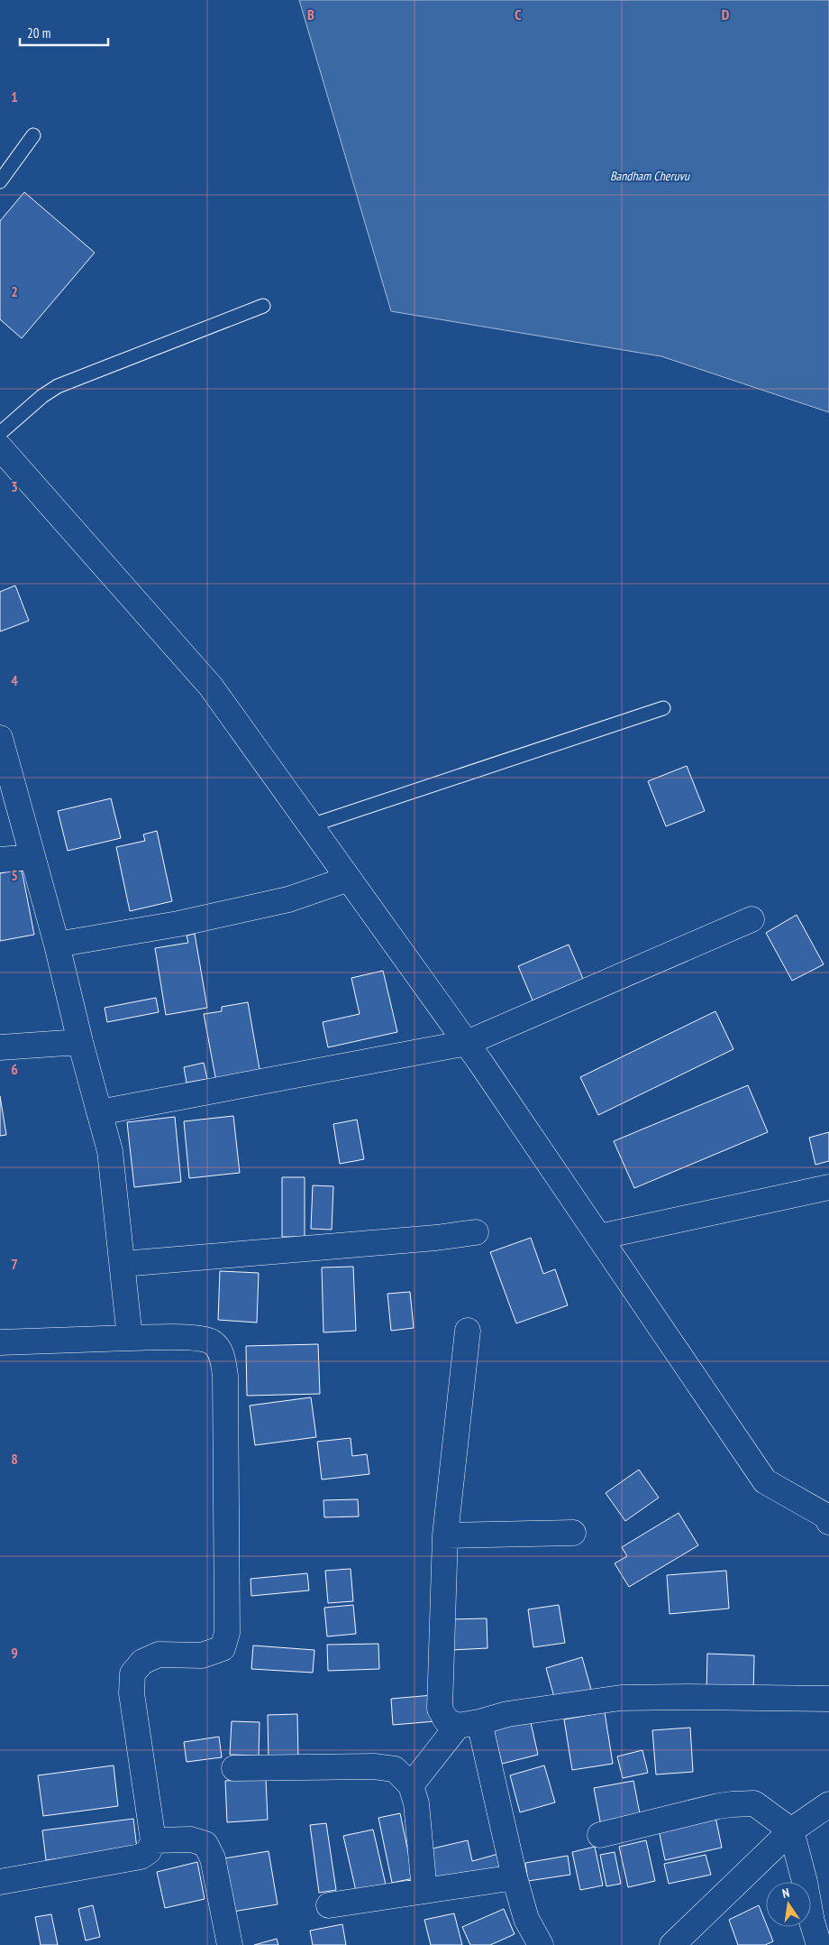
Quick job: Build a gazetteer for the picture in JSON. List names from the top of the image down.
{
  "water": ["Bandham Cheruvu"],
  "scale_bar": "20 m",
  "north": "top",
  "grid": {
    "columns": ["B", "C", "D"],
    "rows": [
      "1",
      "2",
      "3",
      "4",
      "5",
      "6",
      "7",
      "8",
      "9"
    ]
  }
}
